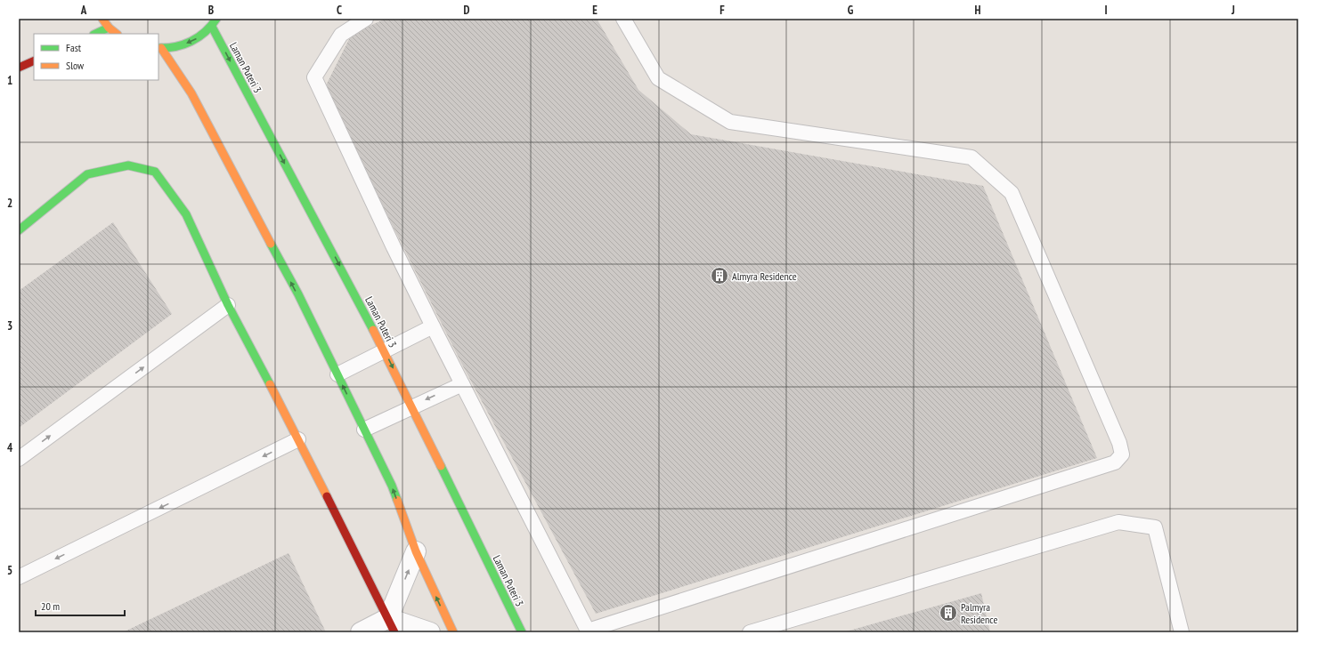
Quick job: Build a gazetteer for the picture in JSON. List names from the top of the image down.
{
  "streets": {
    "street": ["Laman Puteri 3"]
  },
  "places": {
    "building": ["Almyra Residence", "Palmyra Residence"]
  },
  "legend": ["Fast", "Slow"],
  "scale_bar": "20 m",
  "grid": {
    "columns": [
      "A",
      "B",
      "C",
      "D",
      "E",
      "F",
      "G",
      "H",
      "I",
      "J"
    ],
    "rows": [
      "1",
      "2",
      "3",
      "4",
      "5"
    ]
  }
}
